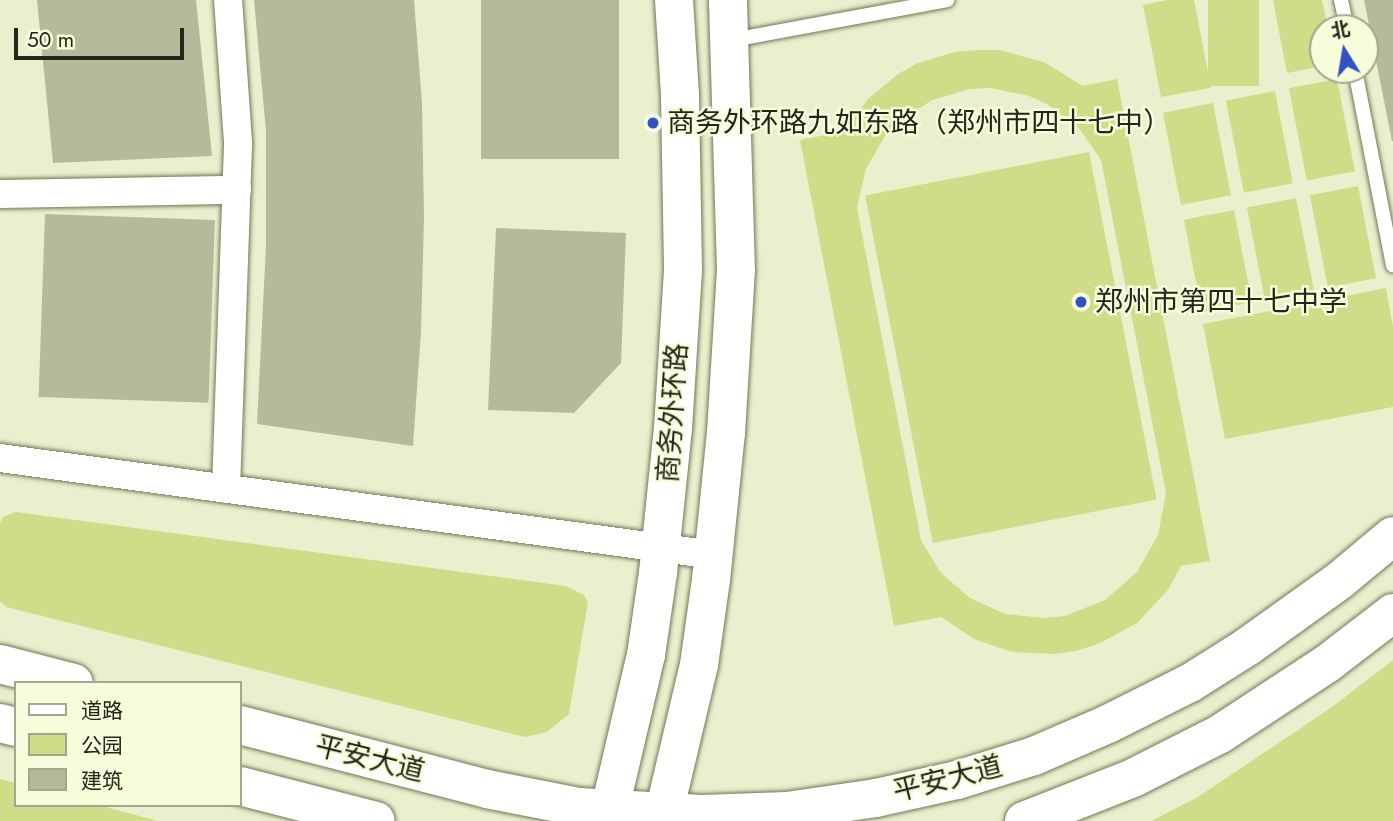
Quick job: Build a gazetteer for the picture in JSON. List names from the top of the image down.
{
  "streets": {
    "main road": ["商务外环路", "平安大道"]
  },
  "crossings": [
    ["商务外环路", "平安大道"]
  ],
  "places": ["商务外环路九如东路（郑州市四十七中）", "郑州市第四十七中学"],
  "legend": ["道路", "公园", "建筑"],
  "scale_bar": "50 m",
  "north": "top"
}
